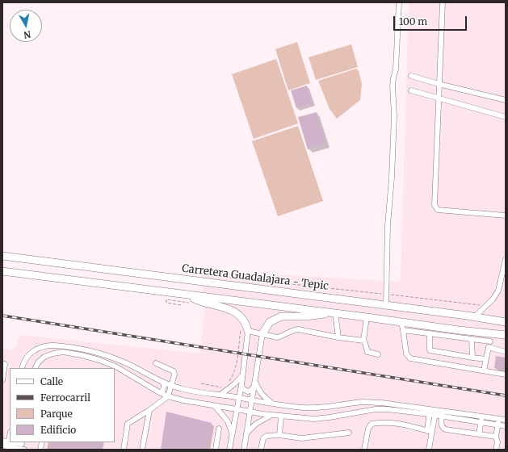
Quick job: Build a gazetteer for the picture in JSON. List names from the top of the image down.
{
  "streets": {
    "highway": ["Carretera Guadalajara - Tepic"]
  },
  "legend": [
    "Calle",
    "Ferrocarril",
    "Parque",
    "Edificio"
  ],
  "scale_bar": "100 m",
  "north": "bottom"
}
